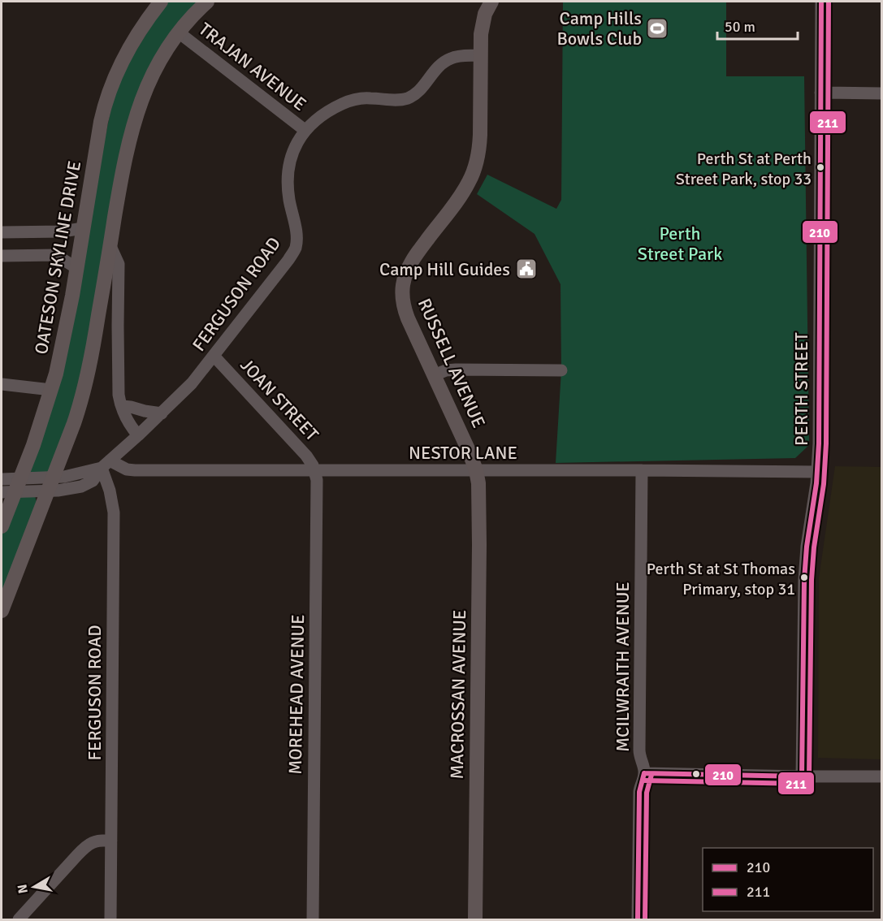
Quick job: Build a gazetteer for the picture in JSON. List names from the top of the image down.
{
  "streets": {
    "main road": ["OATESON SKYLINE DRIVE", "RUSSELL AVENUE", "MACROSSAN AVENUE"],
    "street": [
      "TRAJAN AVENUE",
      "FERGUSON ROAD",
      "PERTH STREET",
      "JOAN STREET",
      "NESTOR LANE",
      "MCILWRAITH AVENUE",
      "MOREHEAD AVENUE"
    ]
  },
  "crossings": [
    ["TRAJAN AVENUE", "FERGUSON ROAD"],
    ["OATESON SKYLINE DRIVE", "FERGUSON ROAD"],
    ["FERGUSON ROAD", "RUSSELL AVENUE"],
    ["FERGUSON ROAD", "JOAN STREET"],
    ["FERGUSON ROAD", "NESTOR LANE"],
    ["RUSSELL AVENUE", "NESTOR LANE"],
    ["RUSSELL AVENUE", "MACROSSAN AVENUE"],
    ["PERTH STREET", "NESTOR LANE"],
    ["JOAN STREET", "NESTOR LANE"],
    ["JOAN STREET", "MOREHEAD AVENUE"],
    ["NESTOR LANE", "MCILWRAITH AVENUE"],
    ["NESTOR LANE", "MOREHEAD AVENUE"],
    ["NESTOR LANE", "MACROSSAN AVENUE"]
  ],
  "parks": ["Perth Street Park"],
  "places": {
    "sports": ["Camp Hills Bowls Club"],
    "other": ["Perth St at Perth Street Park, stop 33", "Perth St at St Thomas Primary, stop 31"],
    "public building": ["Camp Hill Guides"]
  },
  "lines": ["transit line 210", "transit line 211"],
  "legend": ["210", "211"],
  "scale_bar": "50 m",
  "north": "left"
}
